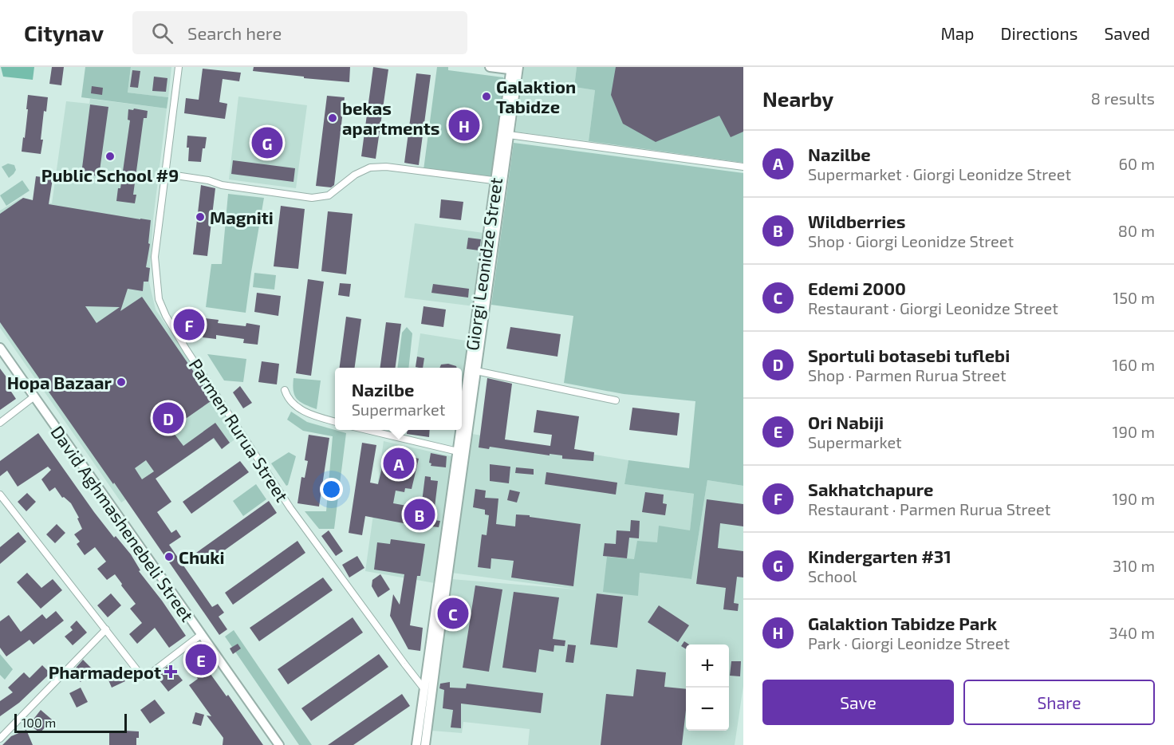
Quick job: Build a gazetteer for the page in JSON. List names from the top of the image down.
{
  "streets": {
    "main road": ["Giorgi Leonidze Street", "David Aghmashenebeli Street"],
    "street": ["Parmen Rurua Street"]
  },
  "crossings": [
    ["Giorgi Leonidze Street", "Parmen Rurua Street"]
  ],
  "places": {
    "other": [
      "Galaktion Tabidze",
      "bekas apartments",
      "Public School #9",
      "Magniti",
      "Hopa Bazaar",
      "Chuki"
    ],
    "health": ["Pharmadepot"]
  },
  "scale_bar": "100 m",
  "page": {
    "header": "Citynav",
    "search": "Search here",
    "nav": ["Map", "Directions", "Saved"],
    "heading": ["Nearby", "8 results"],
    "pins": [
      "H",
      "G",
      "F",
      "D",
      "A",
      "B",
      "C",
      "E"
    ],
    "list": [
      {
        "mark": "A",
        "name": "Nazilbe",
        "note": "Supermarket · Giorgi Leonidze Street",
        "value": "60 m"
      },
      {
        "mark": "B",
        "name": "Wildberries",
        "note": "Shop · Giorgi Leonidze Street",
        "value": "80 m"
      },
      {
        "mark": "C",
        "name": "Edemi 2000",
        "note": "Restaurant · Giorgi Leonidze Street",
        "value": "150 m"
      },
      {
        "mark": "D",
        "name": "Sportuli botasebi tuflebi",
        "note": "Shop · Parmen Rurua Street",
        "value": "160 m"
      },
      {
        "mark": "E",
        "name": "Ori Nabiji",
        "note": "Supermarket",
        "value": "190 m"
      },
      {
        "mark": "F",
        "name": "Sakhatchapure",
        "note": "Restaurant · Parmen Rurua Street",
        "value": "190 m"
      },
      {
        "mark": "G",
        "name": "Kindergarten #31",
        "note": "School",
        "value": "310 m"
      },
      {
        "mark": "H",
        "name": "Galaktion Tabidze Park",
        "note": "Park · Giorgi Leonidze Street",
        "value": "340 m"
      }
    ],
    "popup": ["Nazilbe", "Supermarket"],
    "map_buttons": ["+", "−"],
    "buttons": ["Save", "Share"],
    "scale": "100 m"
  }
}
